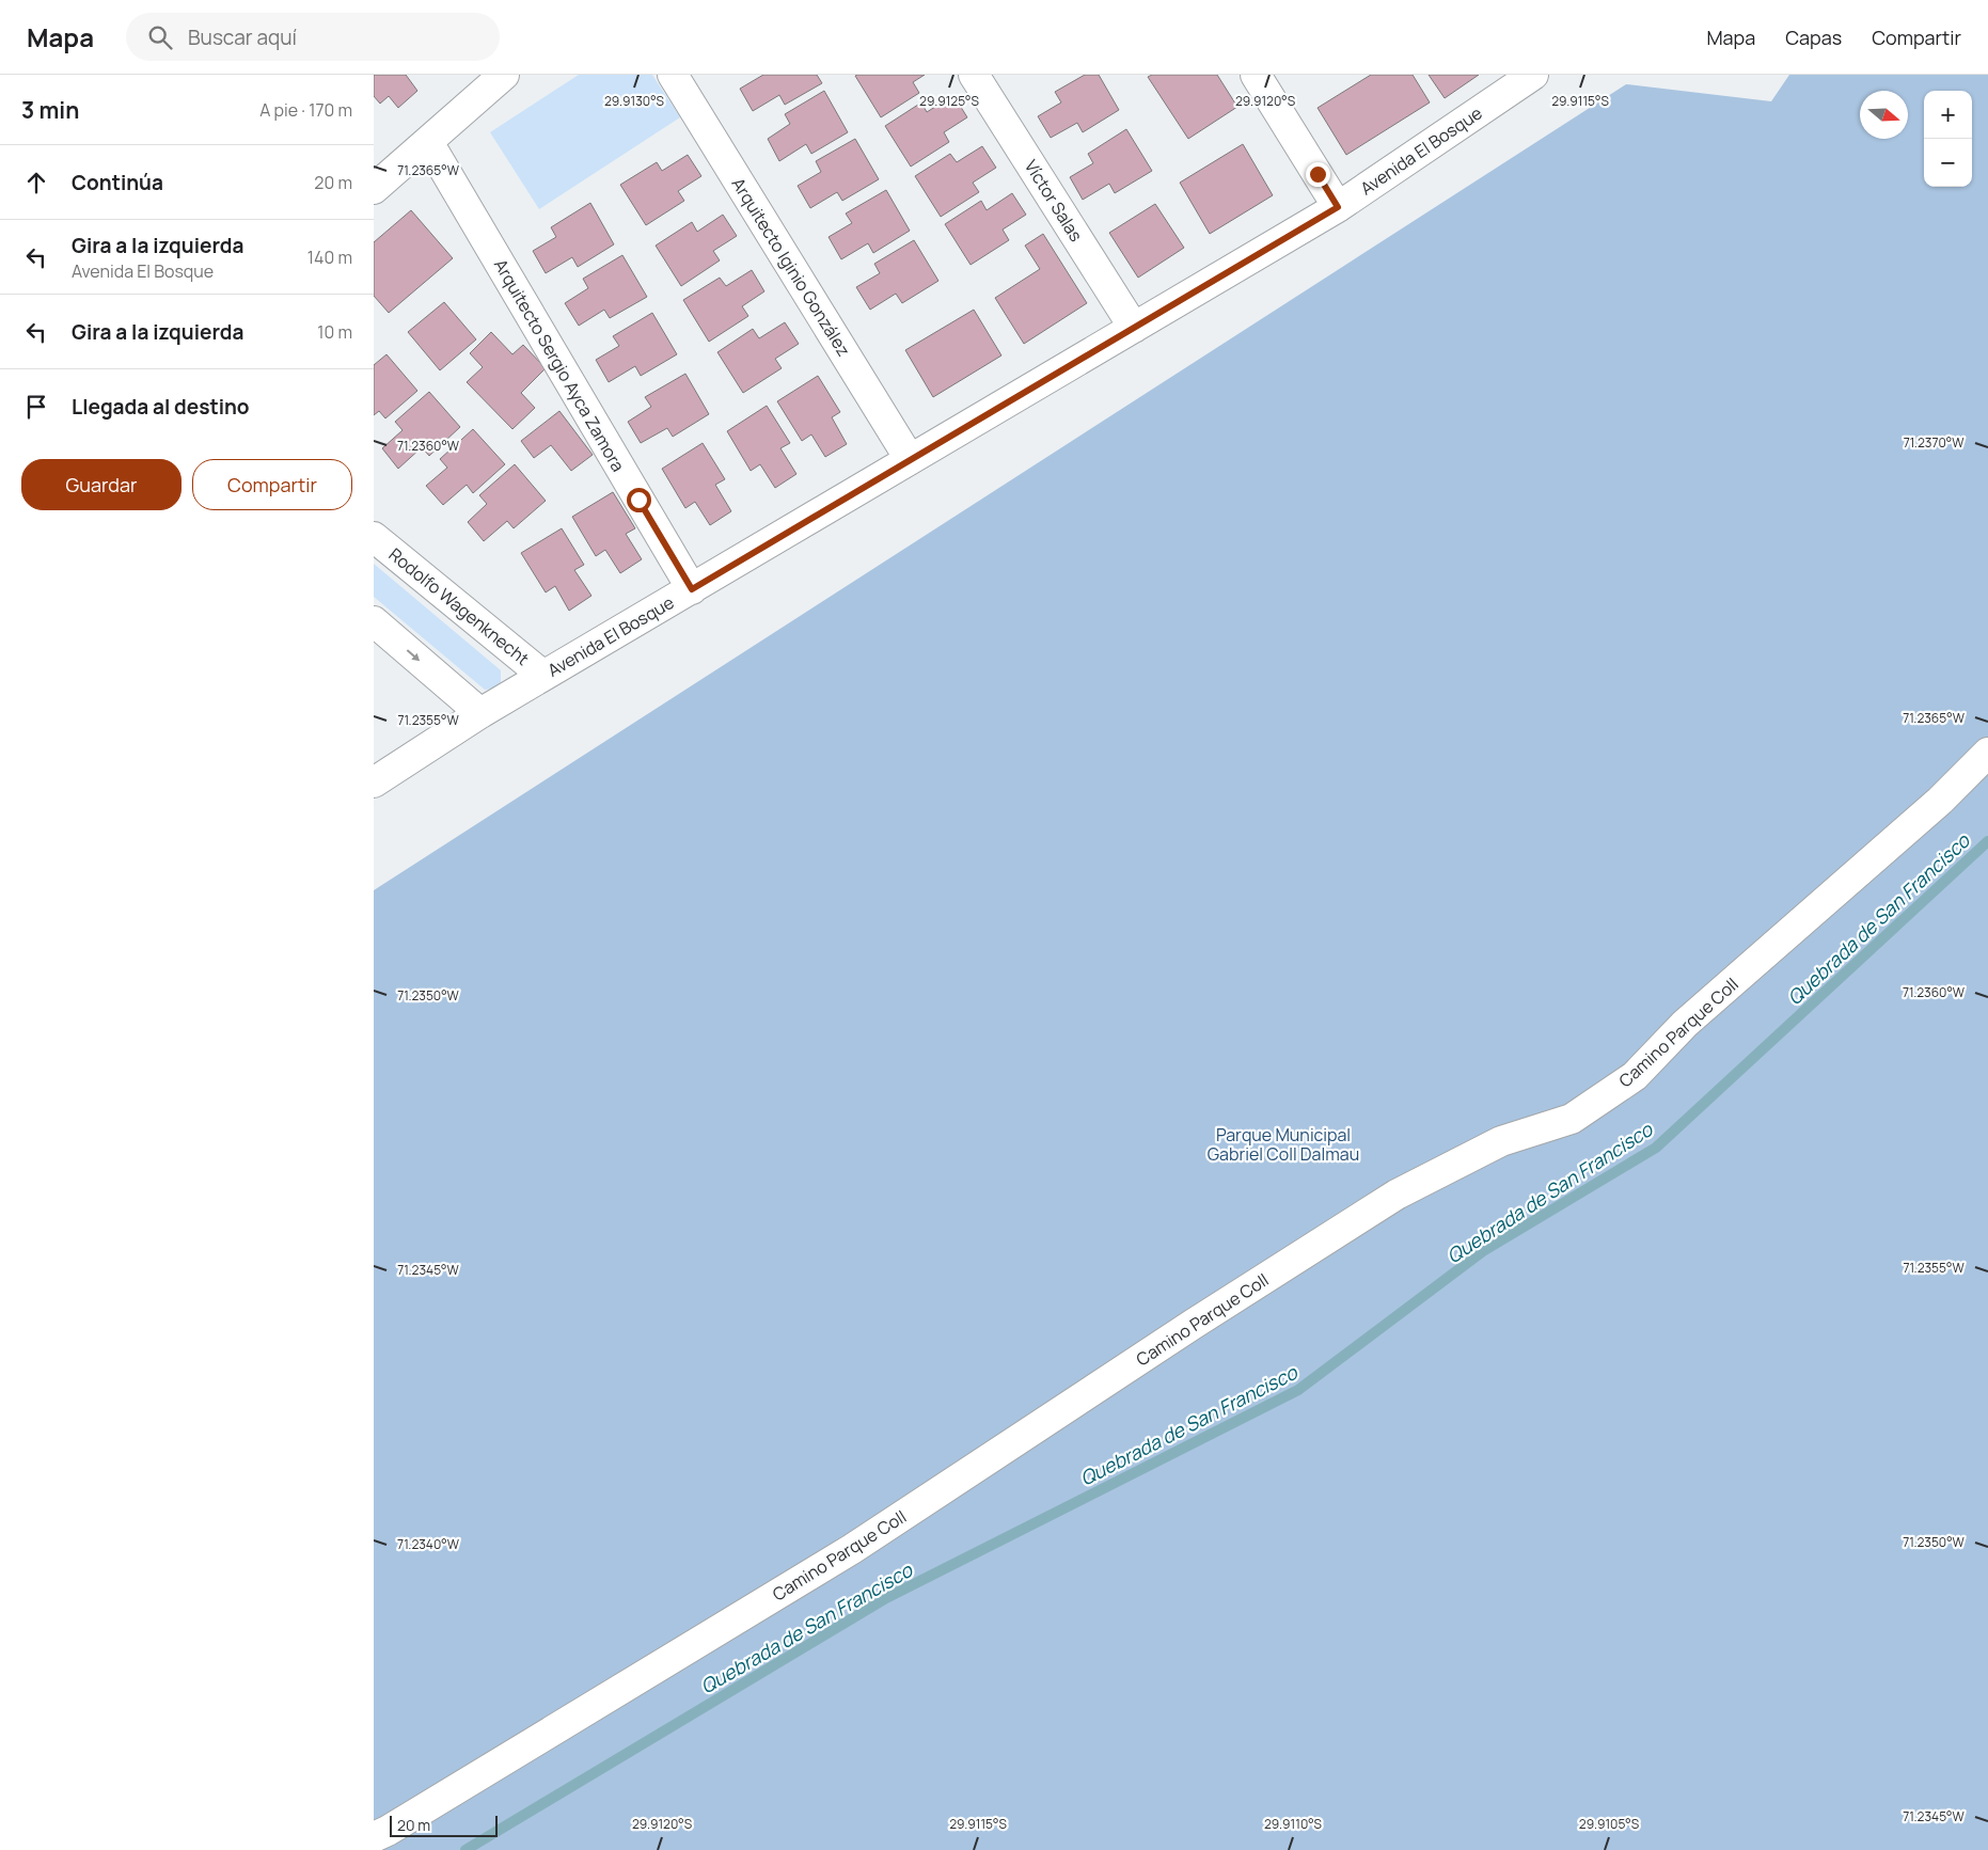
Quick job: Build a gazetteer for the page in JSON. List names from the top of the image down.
{
  "streets": {
    "street": [
      "Avenida El Bosque",
      "Víctor Salas",
      "Arquitecto Iginio González",
      "Arquitecto Sergio Ayca Zamora",
      "Rodolfo Wagenknecht",
      "Camino Parque Coll"
    ]
  },
  "crossings": [
    ["Avenida El Bosque", "Víctor Salas"],
    ["Avenida El Bosque", "Arquitecto Iginio González"],
    ["Avenida El Bosque", "Arquitecto Sergio Ayca Zamora"],
    ["Avenida El Bosque", "Rodolfo Wagenknecht"]
  ],
  "water": ["Quebrada de San Francisco"],
  "parks": ["Parque Municipal Gabriel Coll Dalmau"],
  "scale_bar": "20 m",
  "north": "right",
  "page": {
    "header": "Mapa",
    "search": "Buscar aquí",
    "nav": ["Mapa", "Capas", "Compartir"],
    "heading": ["3 min", "A pie · 170 m"],
    "map_buttons": ["+", "−"],
    "list": [
      ["Continúa", "20 m"],
      ["Gira a la izquierda", "Avenida El Bosque", "140 m"],
      ["Gira a la izquierda", "10 m"],
      "Llegada al destino"
    ],
    "buttons": ["Guardar", "Compartir"],
    "scale": "20 m"
  },
  "coordinates": [
    "29.9130°S",
    "29.9125°S",
    "29.9120°S",
    "29.9115°S",
    "71.2365°W",
    "71.2370°W",
    "71.2360°W",
    "71.2355°W",
    "71.2350°W",
    "71.2345°W",
    "71.2340°W",
    "29.9110°S",
    "29.9105°S"
  ]
}
